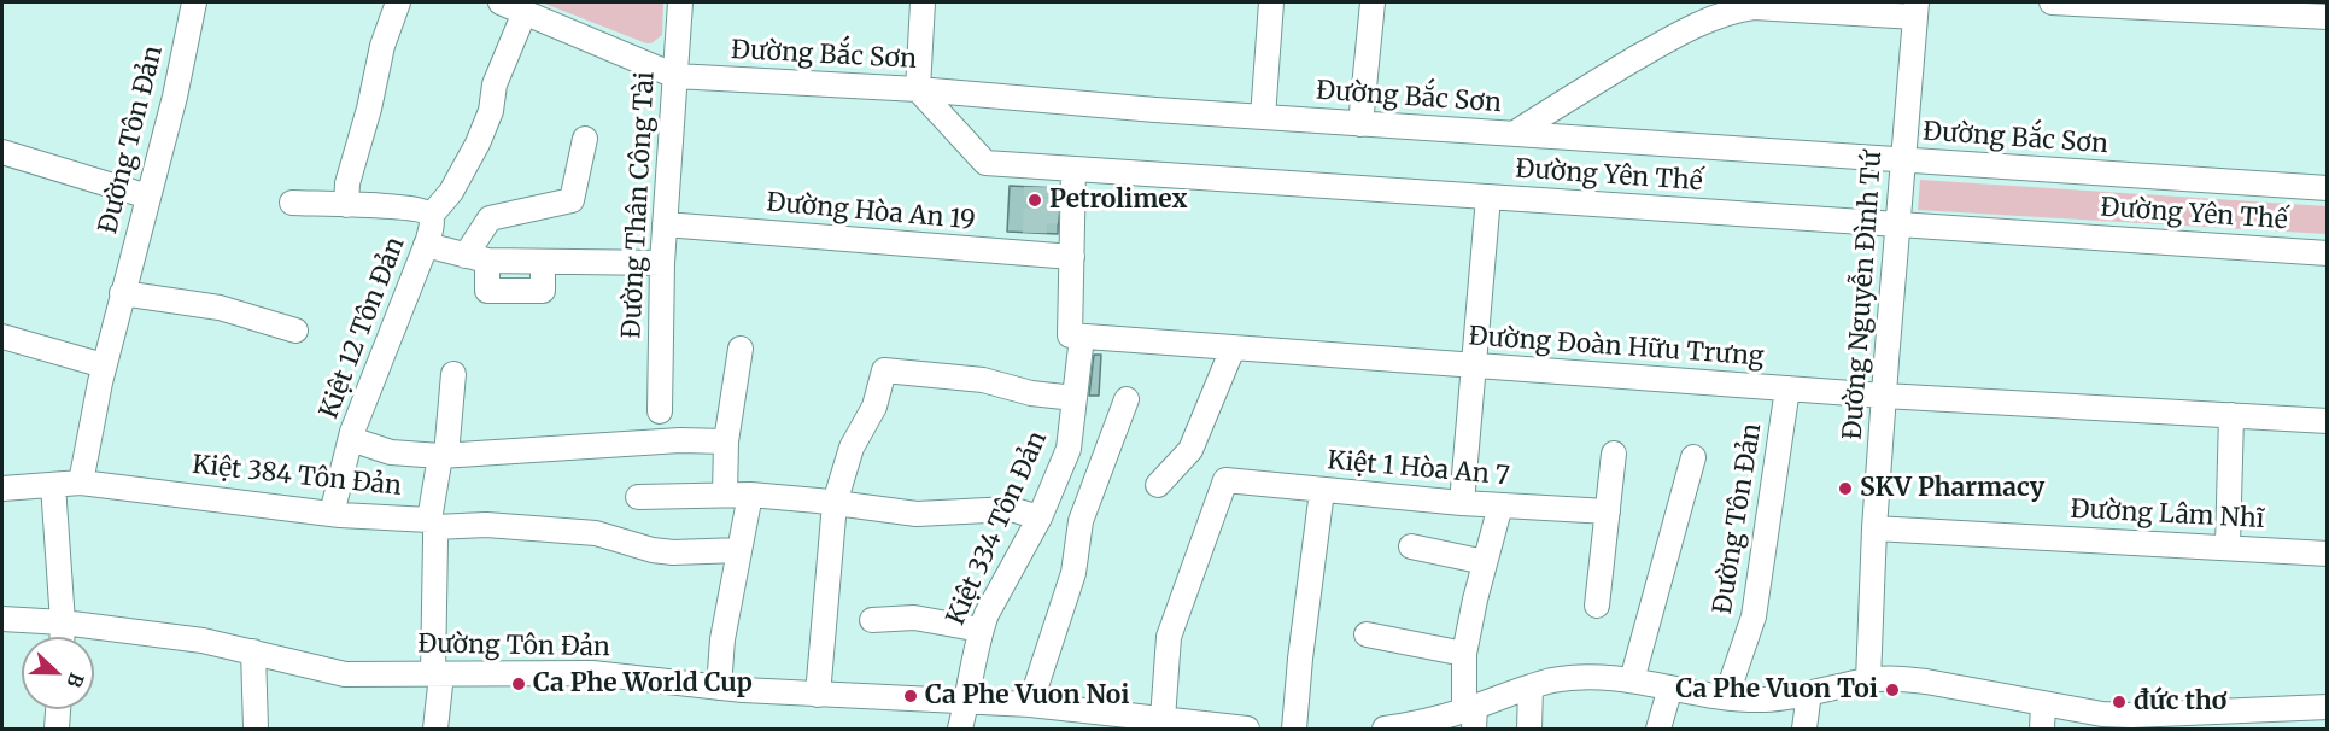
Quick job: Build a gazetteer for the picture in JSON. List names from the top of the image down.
{
  "streets": {
    "street": [
      "Đường Bắc Sơn",
      "Đường Tôn Đản",
      "Đường Yên Thế",
      "Đường Thân Công Tài",
      "Đường Hòa An 19",
      "Đường Nguyễn Đình Tứ",
      "Kiệt 12 Tôn Đản",
      "Đường Đoàn Hữu Trưng",
      "Kiệt 1 Hòa An 7",
      "Kiệt 384 Tôn Đản",
      "Đường Lâm Nhĩ",
      "Kiệt 334 Tôn Đản"
    ]
  },
  "crossings": [
    ["Đường Bắc Sơn", "Đường Yên Thế"],
    ["Đường Bắc Sơn", "Đường Thân Công Tài"],
    ["Đường Bắc Sơn", "Đường Nguyễn Đình Tứ"],
    ["Đường Tôn Đản", "Đường Đoàn Hữu Trưng"],
    ["Đường Tôn Đản", "Kiệt 1 Hòa An 7"],
    ["Đường Tôn Đản", "Kiệt 384 Tôn Đản"],
    ["Đường Tôn Đản", "Kiệt 334 Tôn Đản"],
    ["Đường Yên Thế", "Đường Nguyễn Đình Tứ"],
    ["Đường Thân Công Tài", "Đường Hòa An 19"],
    ["Đường Nguyễn Đình Tứ", "Đường Đoàn Hữu Trưng"],
    ["Đường Nguyễn Đình Tứ", "Đường Lâm Nhĩ"],
    ["Kiệt 12 Tôn Đản", "Kiệt 384 Tôn Đản"],
    ["Đường Đoàn Hữu Trưng", "Kiệt 334 Tôn Đản"]
  ],
  "places": [
    "Petrolimex",
    "SKV Pharmacy",
    "Ca Phe World Cup",
    "Ca Phe Vuon Toi",
    "Ca Phe Vuon Noi",
    "đức thơ"
  ],
  "north": "right"
}
